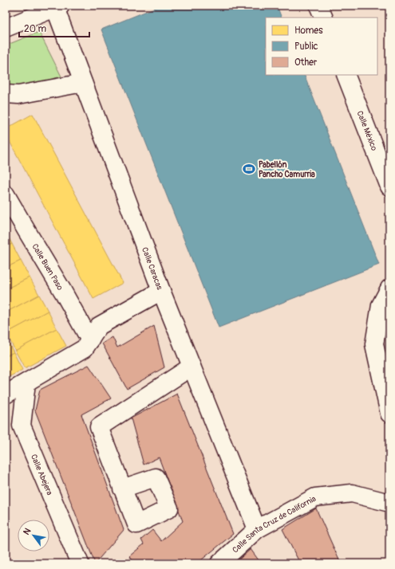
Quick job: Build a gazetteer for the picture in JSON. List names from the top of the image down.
{
  "streets": {
    "street": [
      "Calle México",
      "Calle Buen Paso",
      "Calle Caracas",
      "Calle Abejera",
      "Calle Santa Cruz de California"
    ]
  },
  "crossings": [
    ["Calle Caracas", "Calle Santa Cruz de California"]
  ],
  "places": {
    "sports": ["Pabellón Pancho Camurria"]
  },
  "legend": ["Homes", "Public", "Other"],
  "scale_bar": "20 m",
  "north": "top left"
}
